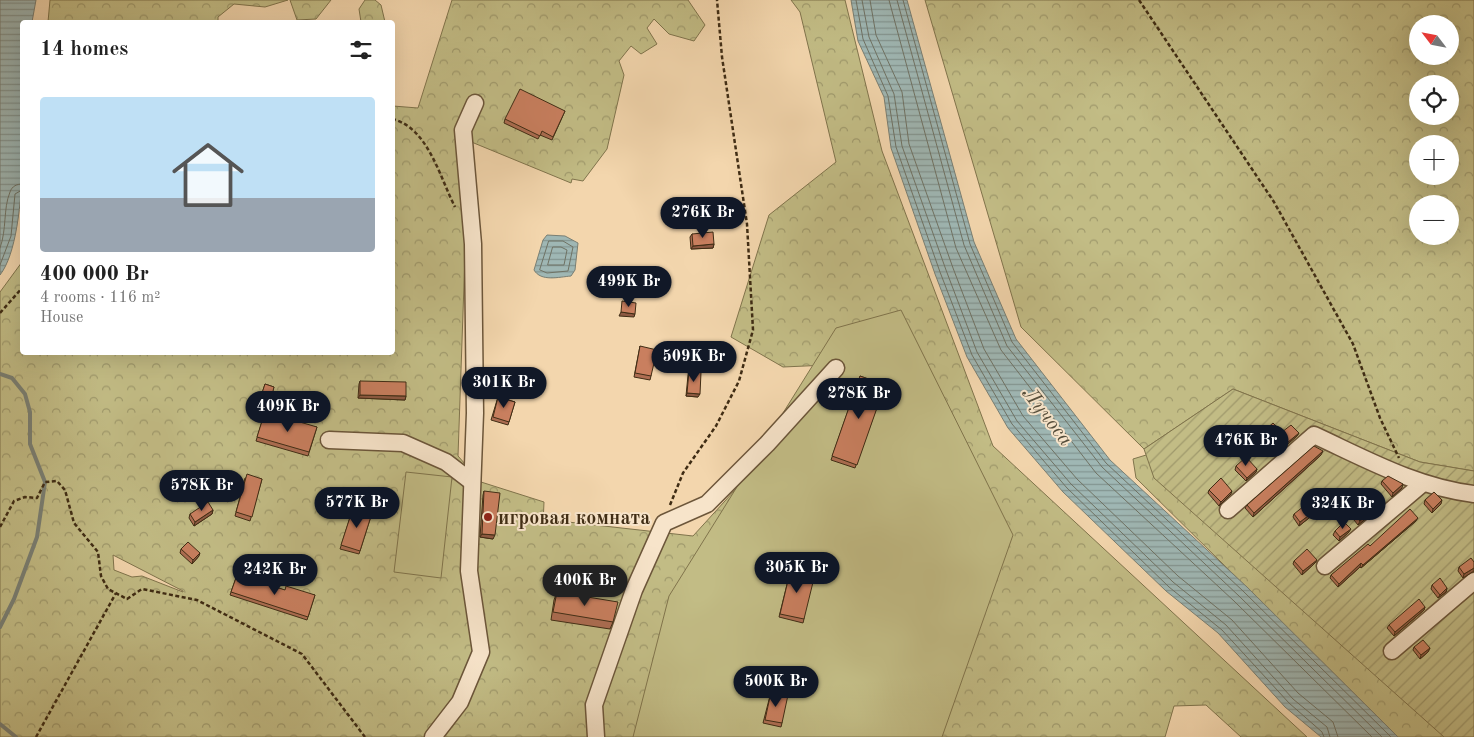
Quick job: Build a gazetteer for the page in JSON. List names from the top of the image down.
{
  "water": ["Лучоса"],
  "places": ["игровая комната"],
  "north": "top left",
  "page": {
    "map_buttons": ["+", "−"],
    "heading": "14 homes",
    "list": [
      {
        "name": "400 000 Br",
        "note": "4 rooms · 116 m² · House"
      }
    ],
    "price": [
      "276K Br",
      "499K Br",
      "509K Br",
      "301K Br",
      "278K Br",
      "409K Br",
      "476K Br",
      "578K Br",
      "577K Br",
      "324K Br",
      "305K Br",
      "242K Br",
      "400K Br",
      "500K Br"
    ]
  }
}
